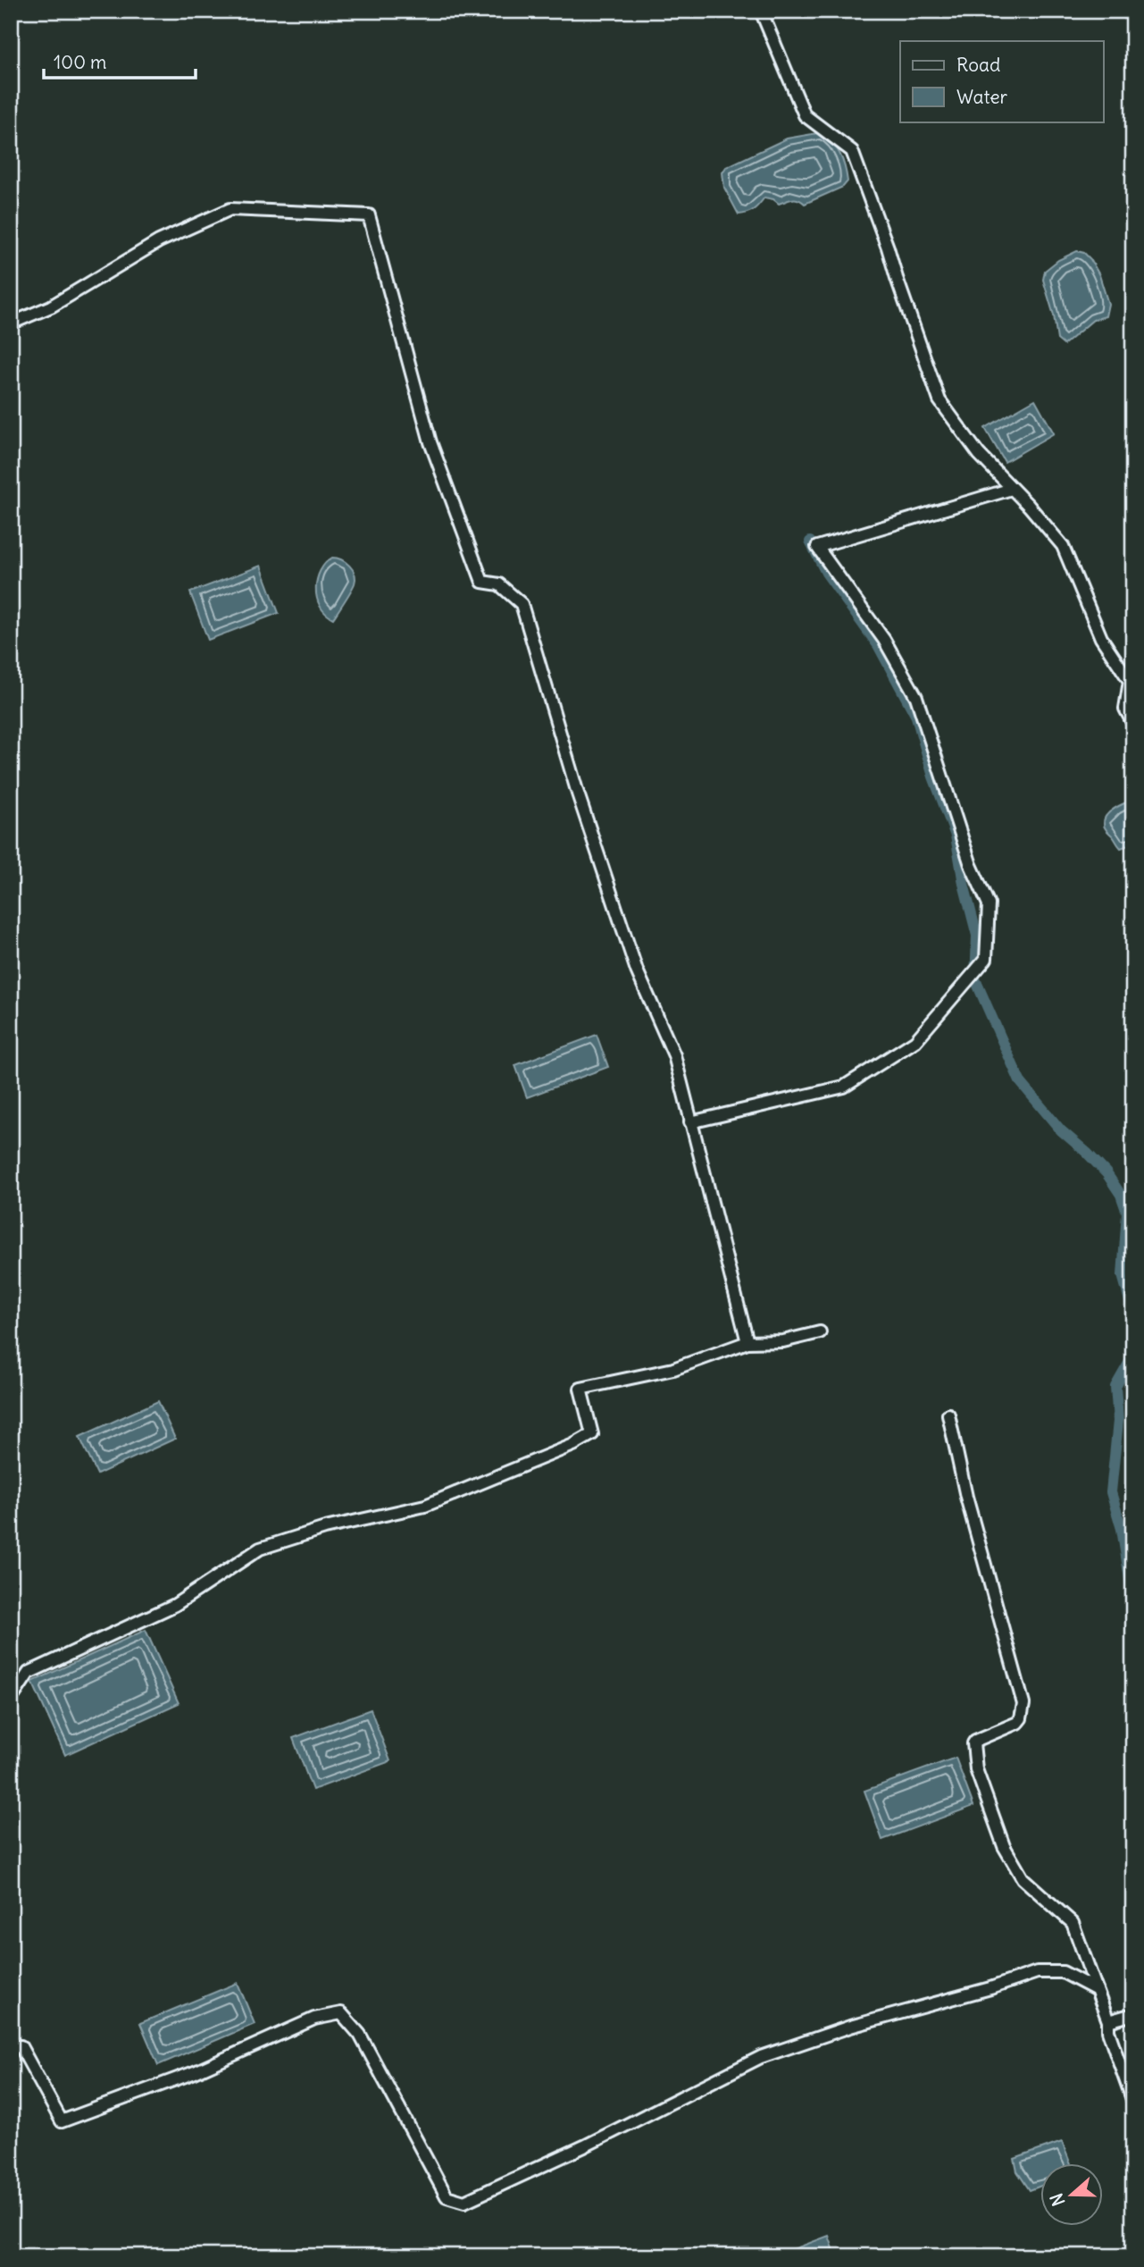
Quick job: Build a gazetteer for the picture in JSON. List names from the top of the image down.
{
  "legend": ["Road", "Water"],
  "scale_bar": "100 m",
  "north": "left"
}
